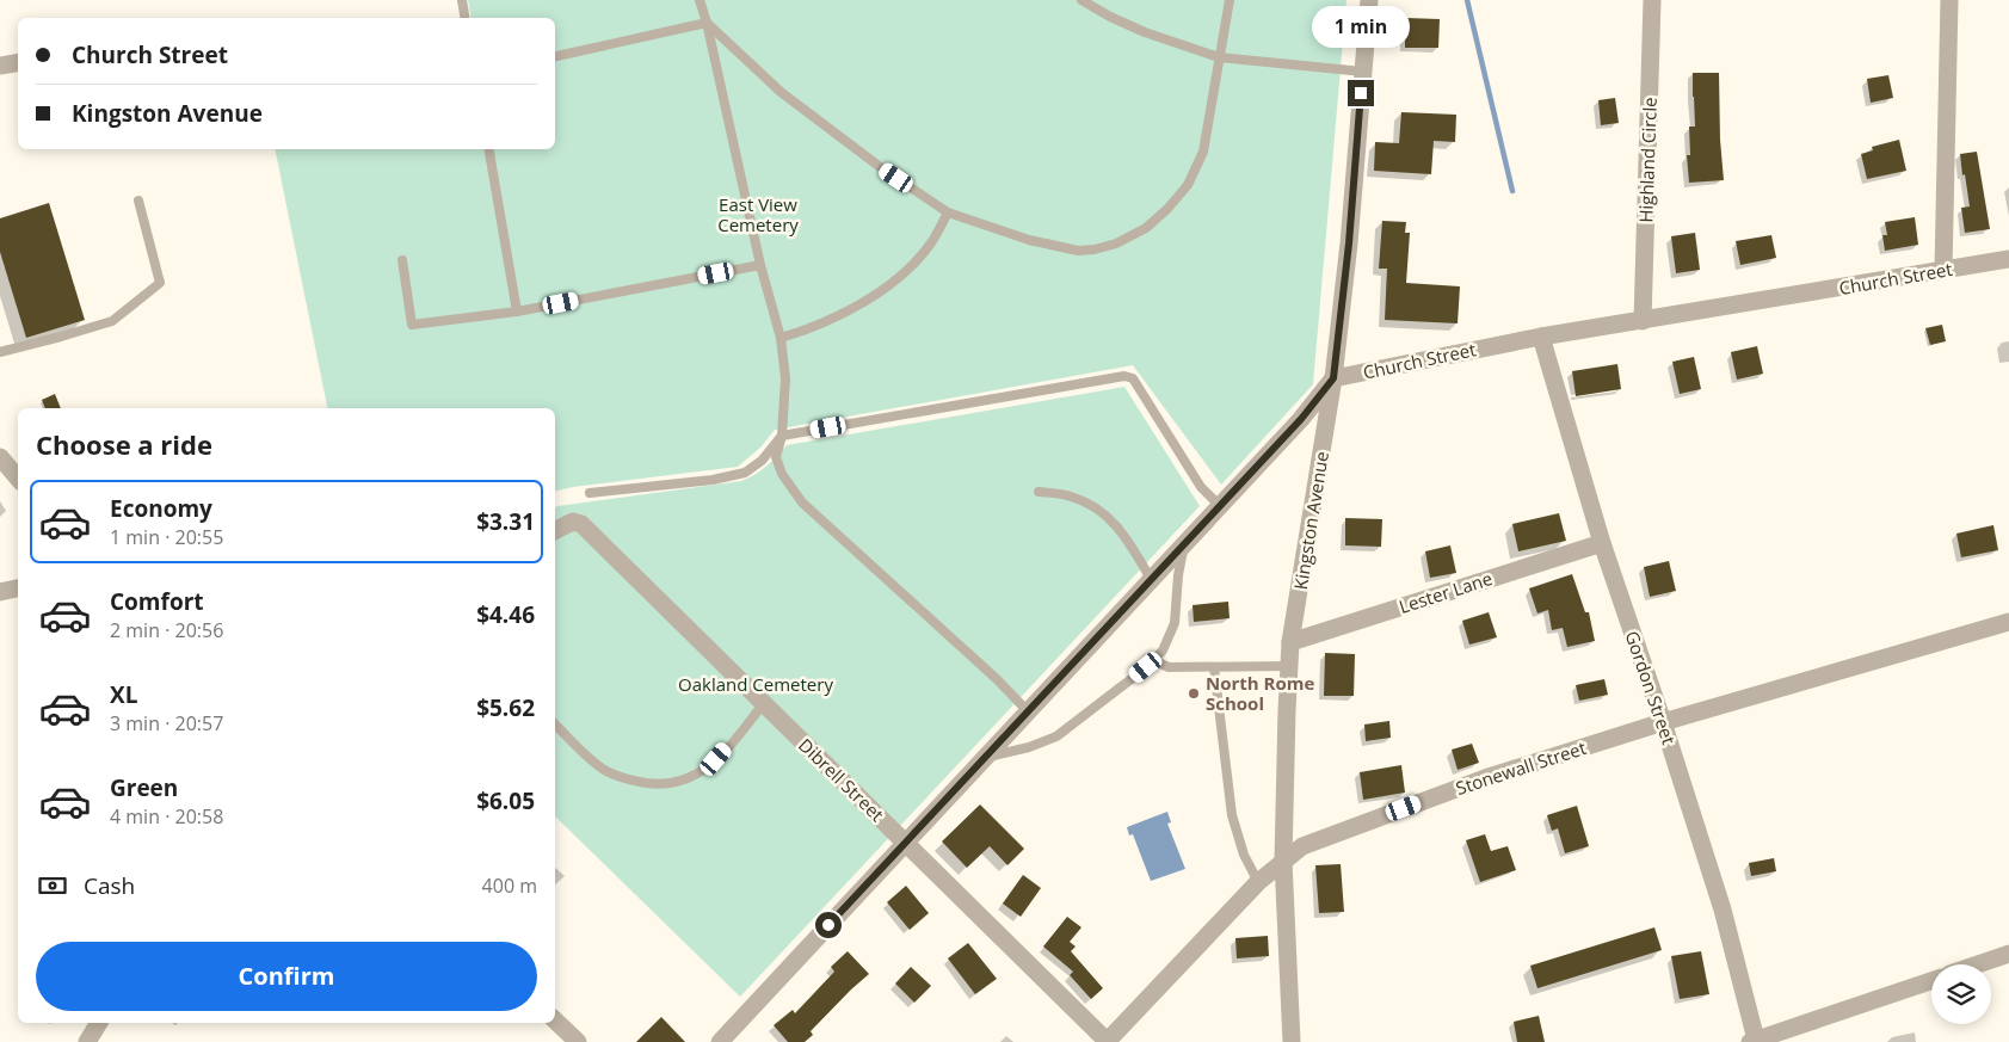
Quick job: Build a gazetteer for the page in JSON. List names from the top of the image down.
{
  "streets": {
    "street": [
      "Highland Circle",
      "Church Street",
      "Kingston Avenue",
      "Lester Lane",
      "Gordon Street",
      "Stonewall Street",
      "Dibrell Street"
    ]
  },
  "crossings": [
    ["Highland Circle", "Church Street"],
    ["Church Street", "Kingston Avenue"],
    ["Church Street", "Gordon Street"],
    ["Kingston Avenue", "Lester Lane"],
    ["Kingston Avenue", "Stonewall Street"],
    ["Lester Lane", "Gordon Street"],
    ["Gordon Street", "Stonewall Street"],
    ["Stonewall Street", "Dibrell Street"]
  ],
  "parks": ["East View Cemetery", "Oakland Cemetery"],
  "places": ["North Rome School"],
  "page": {
    "bubble": "1 min",
    "banner": ["Church Street", "Kingston Avenue"],
    "heading": "Choose a ride",
    "list": [
      {
        "name": "Economy",
        "note": "1 min · 20:55",
        "value": "$3.31"
      },
      {
        "name": "Comfort",
        "note": "2 min · 20:56",
        "value": "$4.46"
      },
      {
        "name": "XL",
        "note": "3 min · 20:57",
        "value": "$5.62"
      },
      {
        "name": "Green",
        "note": "4 min · 20:58",
        "value": "$6.05"
      }
    ],
    "pay": ["Cash", "400 m"],
    "buttons": "Confirm"
  }
}
